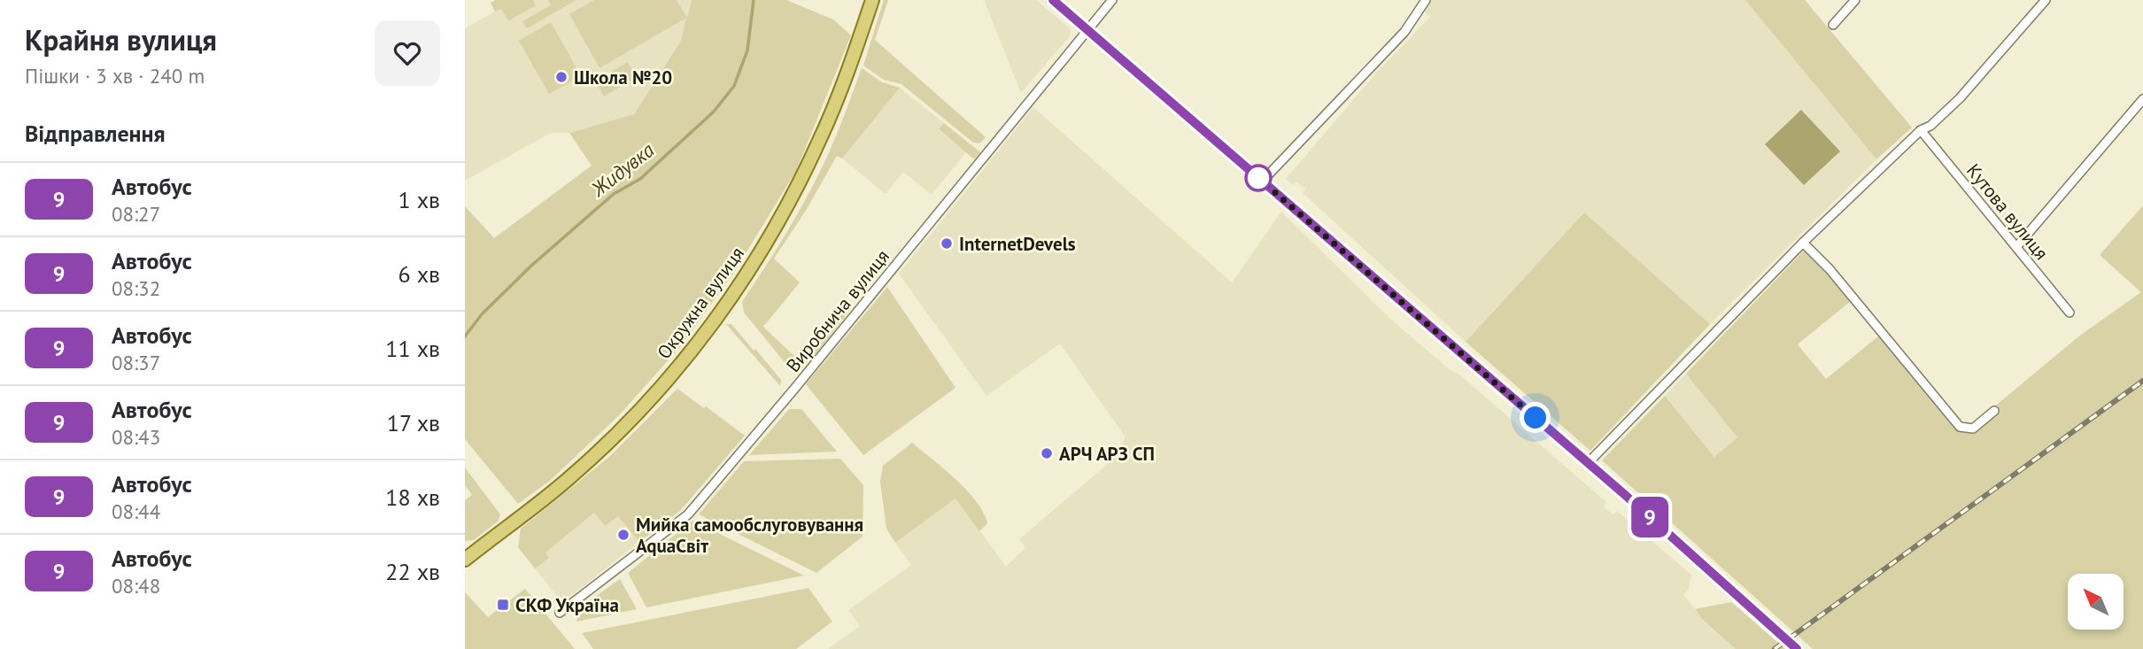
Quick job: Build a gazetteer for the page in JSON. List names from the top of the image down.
{
  "streets": {
    "main road": ["Окружна вулиця"],
    "street": ["Кутова вулиця", "Виробнича вулиця"]
  },
  "water": ["Жидувка"],
  "places": {
    "other": [
      "Школа №20",
      "InternetDevels",
      "АРЧ АРЗ СП",
      "Мийка самообслуговування AquaСвіт"
    ],
    "transit": ["СКФ Україна"]
  },
  "lines": ["bus line 9"],
  "north": "top left",
  "page": {
    "heading": [
      ["Крайня вулиця", "Пішки · 3 хв · 240 m"],
      "Відправлення"
    ],
    "on_map": "9",
    "list": [
      {
        "mark": "9",
        "name": "Автобус",
        "note": "08:27",
        "value": "1 хв"
      },
      {
        "mark": "9",
        "name": "Автобус",
        "note": "08:32",
        "value": "6 хв"
      },
      {
        "mark": "9",
        "name": "Автобус",
        "note": "08:37",
        "value": "11 хв"
      },
      {
        "mark": "9",
        "name": "Автобус",
        "note": "08:43",
        "value": "17 хв"
      },
      {
        "mark": "9",
        "name": "Автобус",
        "note": "08:44",
        "value": "18 хв"
      },
      {
        "mark": "9",
        "name": "Автобус",
        "note": "08:48",
        "value": "22 хв"
      }
    ]
  }
}
